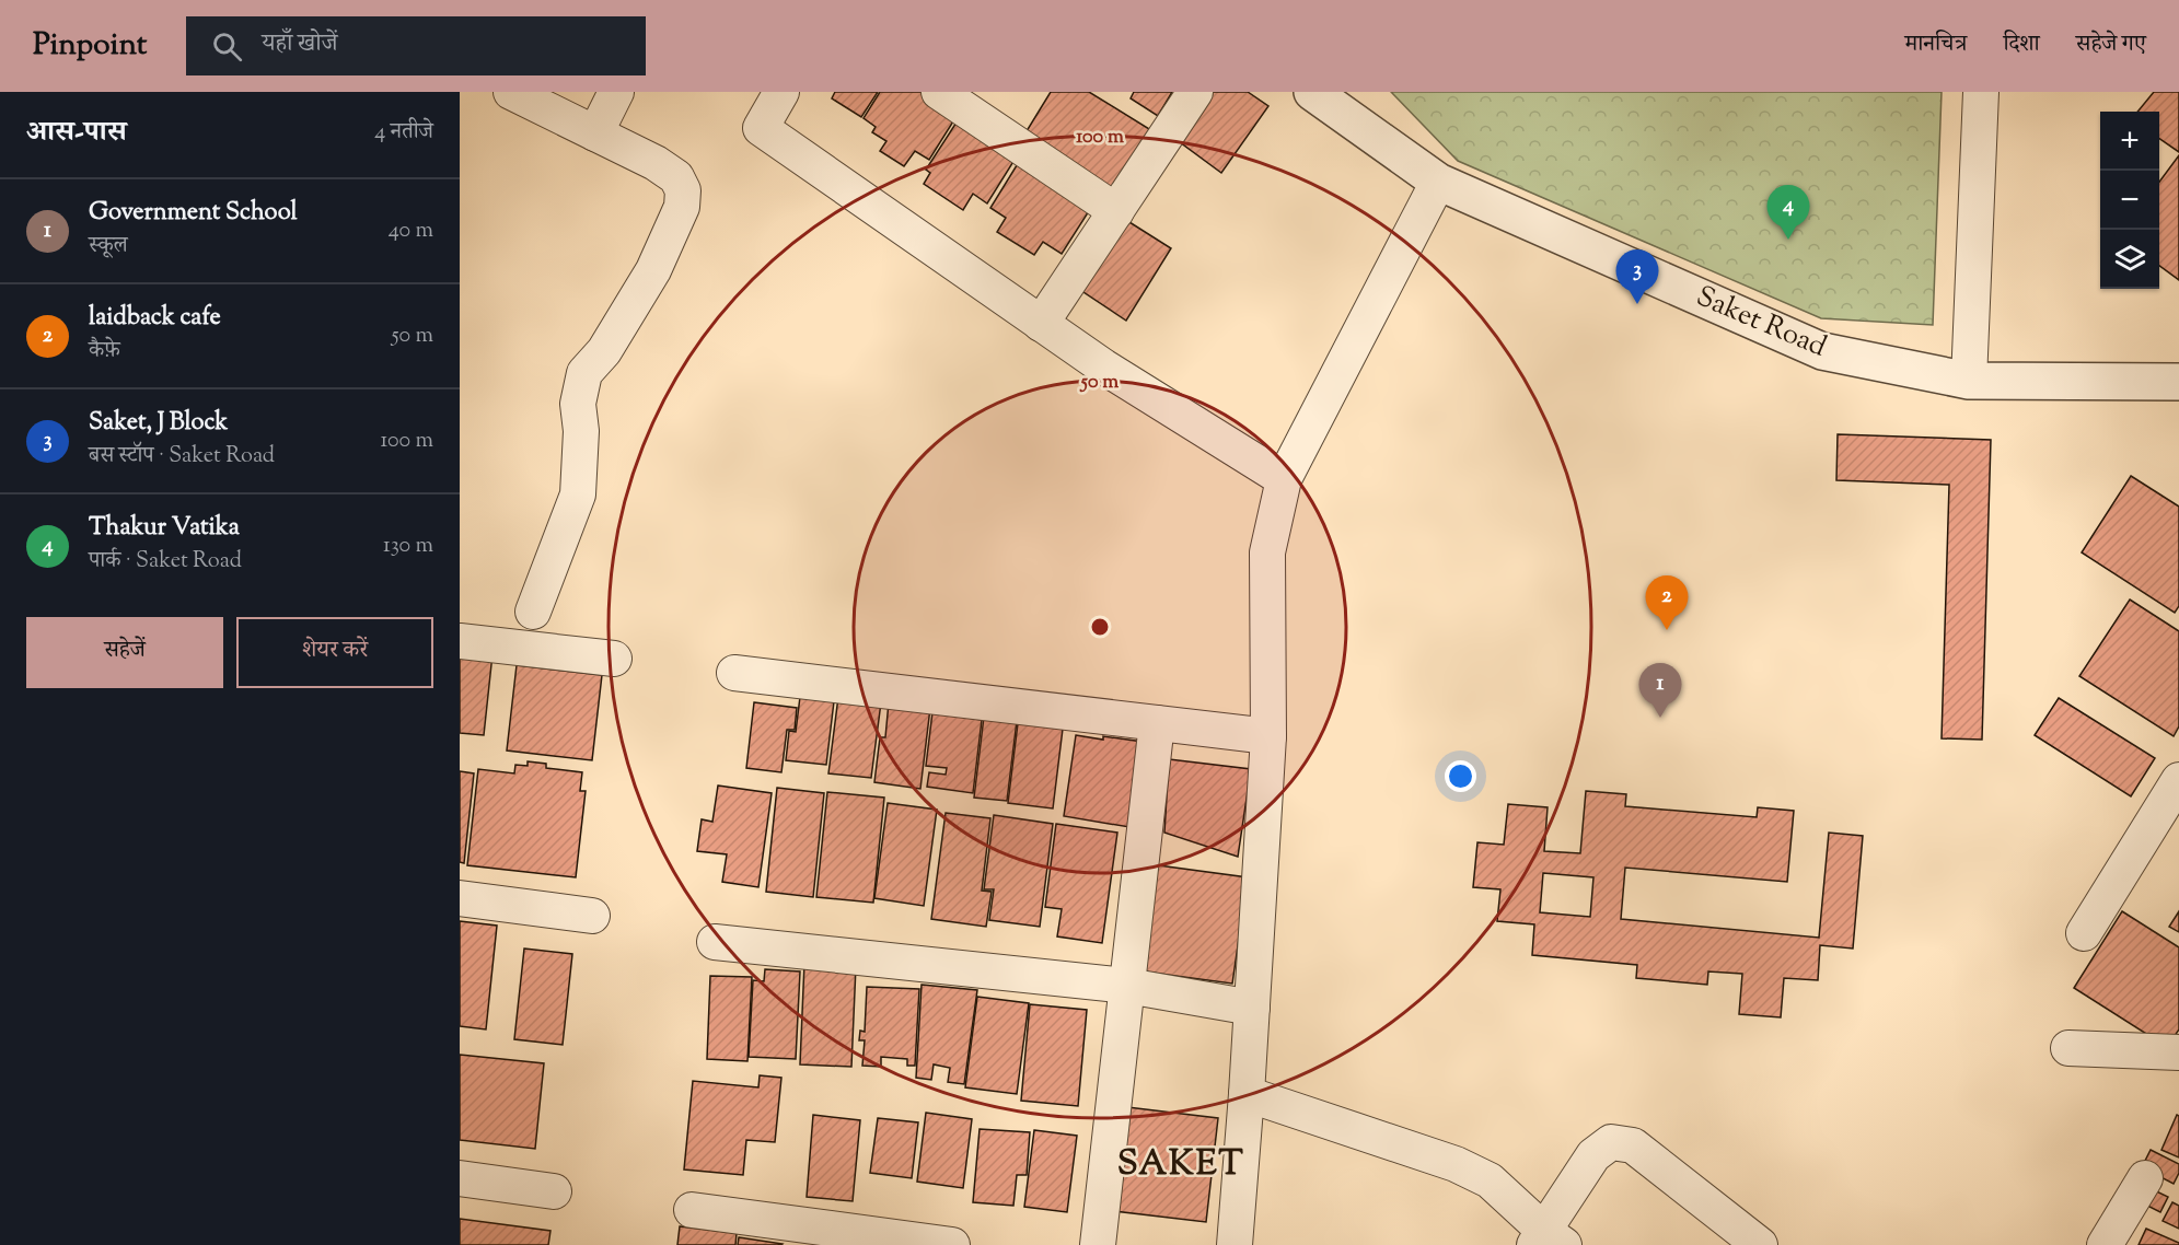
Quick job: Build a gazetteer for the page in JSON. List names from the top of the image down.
{
  "streets": {
    "street": ["Saket Road"]
  },
  "districts": ["SAKET"],
  "page": {
    "header": "Pinpoint",
    "search": "यहाँ खोजें",
    "nav": ["मानचित्र", "दिशा", "सहेजे गए"],
    "heading": ["आस-पास", "4 नतीजे"],
    "map_buttons": ["+", "−"],
    "list": [
      {
        "mark": "1",
        "name": "Government School",
        "note": "स्कूल",
        "value": "40 m"
      },
      {
        "mark": "2",
        "name": "laidback cafe",
        "note": "कैफ़े",
        "value": "50 m"
      },
      {
        "mark": "3",
        "name": "Saket, J Block",
        "note": "बस स्टॉप · Saket Road",
        "value": "100 m"
      },
      {
        "mark": "4",
        "name": "Thakur Vatika",
        "note": "पार्क · Saket Road",
        "value": "130 m"
      }
    ],
    "pins": [
      "4",
      "3",
      "2",
      "1"
    ],
    "buttons": ["सहेजें", "शेयर करें"]
  },
  "rings": ["100 m", "50 m"]
}
